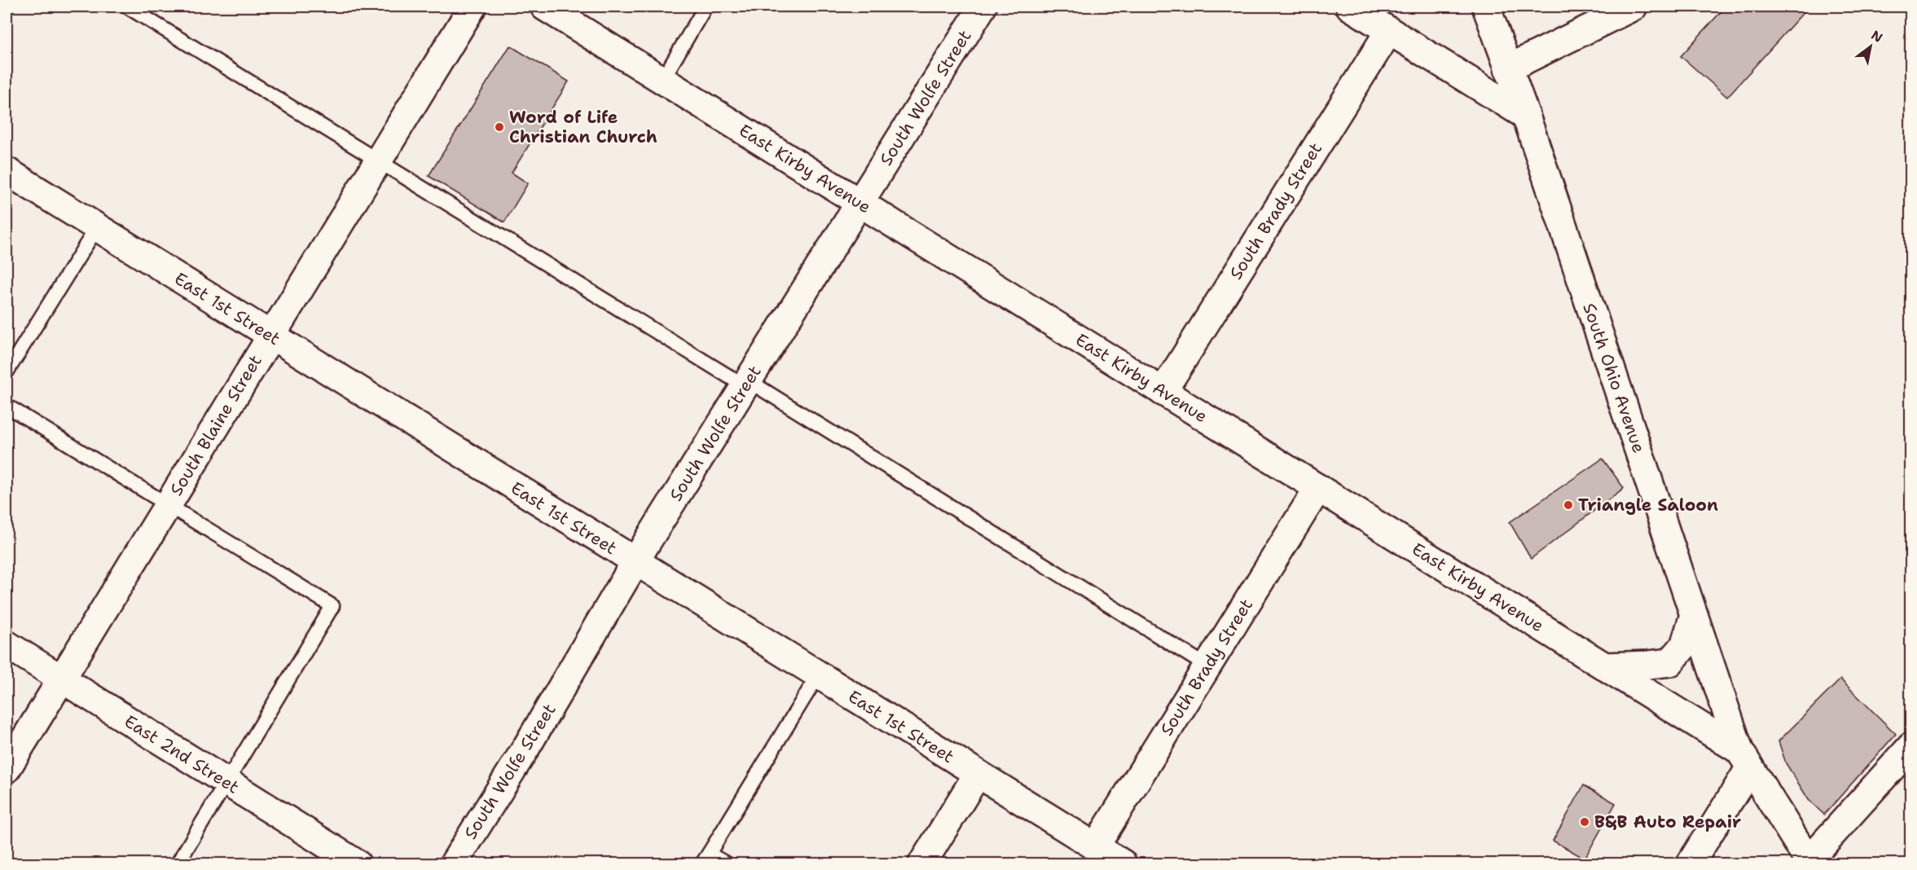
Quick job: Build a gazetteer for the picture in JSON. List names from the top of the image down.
{
  "streets": {
    "street": [
      "South Wolfe Street",
      "East Kirby Avenue",
      "South Brady Street",
      "East 1st Street",
      "South Ohio Avenue",
      "South Blaine Street",
      "East 2nd Street"
    ]
  },
  "crossings": [
    ["South Wolfe Street", "East Kirby Avenue"],
    ["South Wolfe Street", "East 1st Street"],
    ["East Kirby Avenue", "South Brady Street"],
    ["East Kirby Avenue", "South Ohio Avenue"],
    ["South Brady Street", "East 1st Street"],
    ["East 1st Street", "South Blaine Street"],
    ["South Blaine Street", "East 2nd Street"]
  ],
  "places": ["Word of Life Christian Church", "Triangle Saloon", "B&B Auto Repair"],
  "north": "top right"
}
